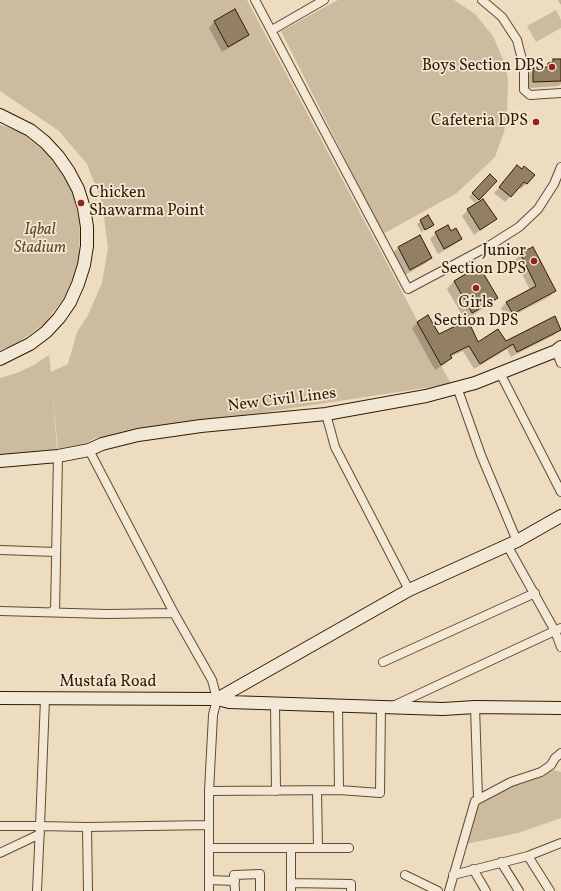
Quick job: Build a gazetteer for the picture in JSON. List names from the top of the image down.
{
  "streets": {
    "street": ["New Civil Lines", "Mustafa Road"]
  },
  "parks": ["Iqbal Stadium"],
  "places": [
    "Boys Section DPS",
    "Cafeteria DPS",
    "Chicken Shawarma Point",
    "Junior Section DPS",
    "Girls Section DPS"
  ]
}
